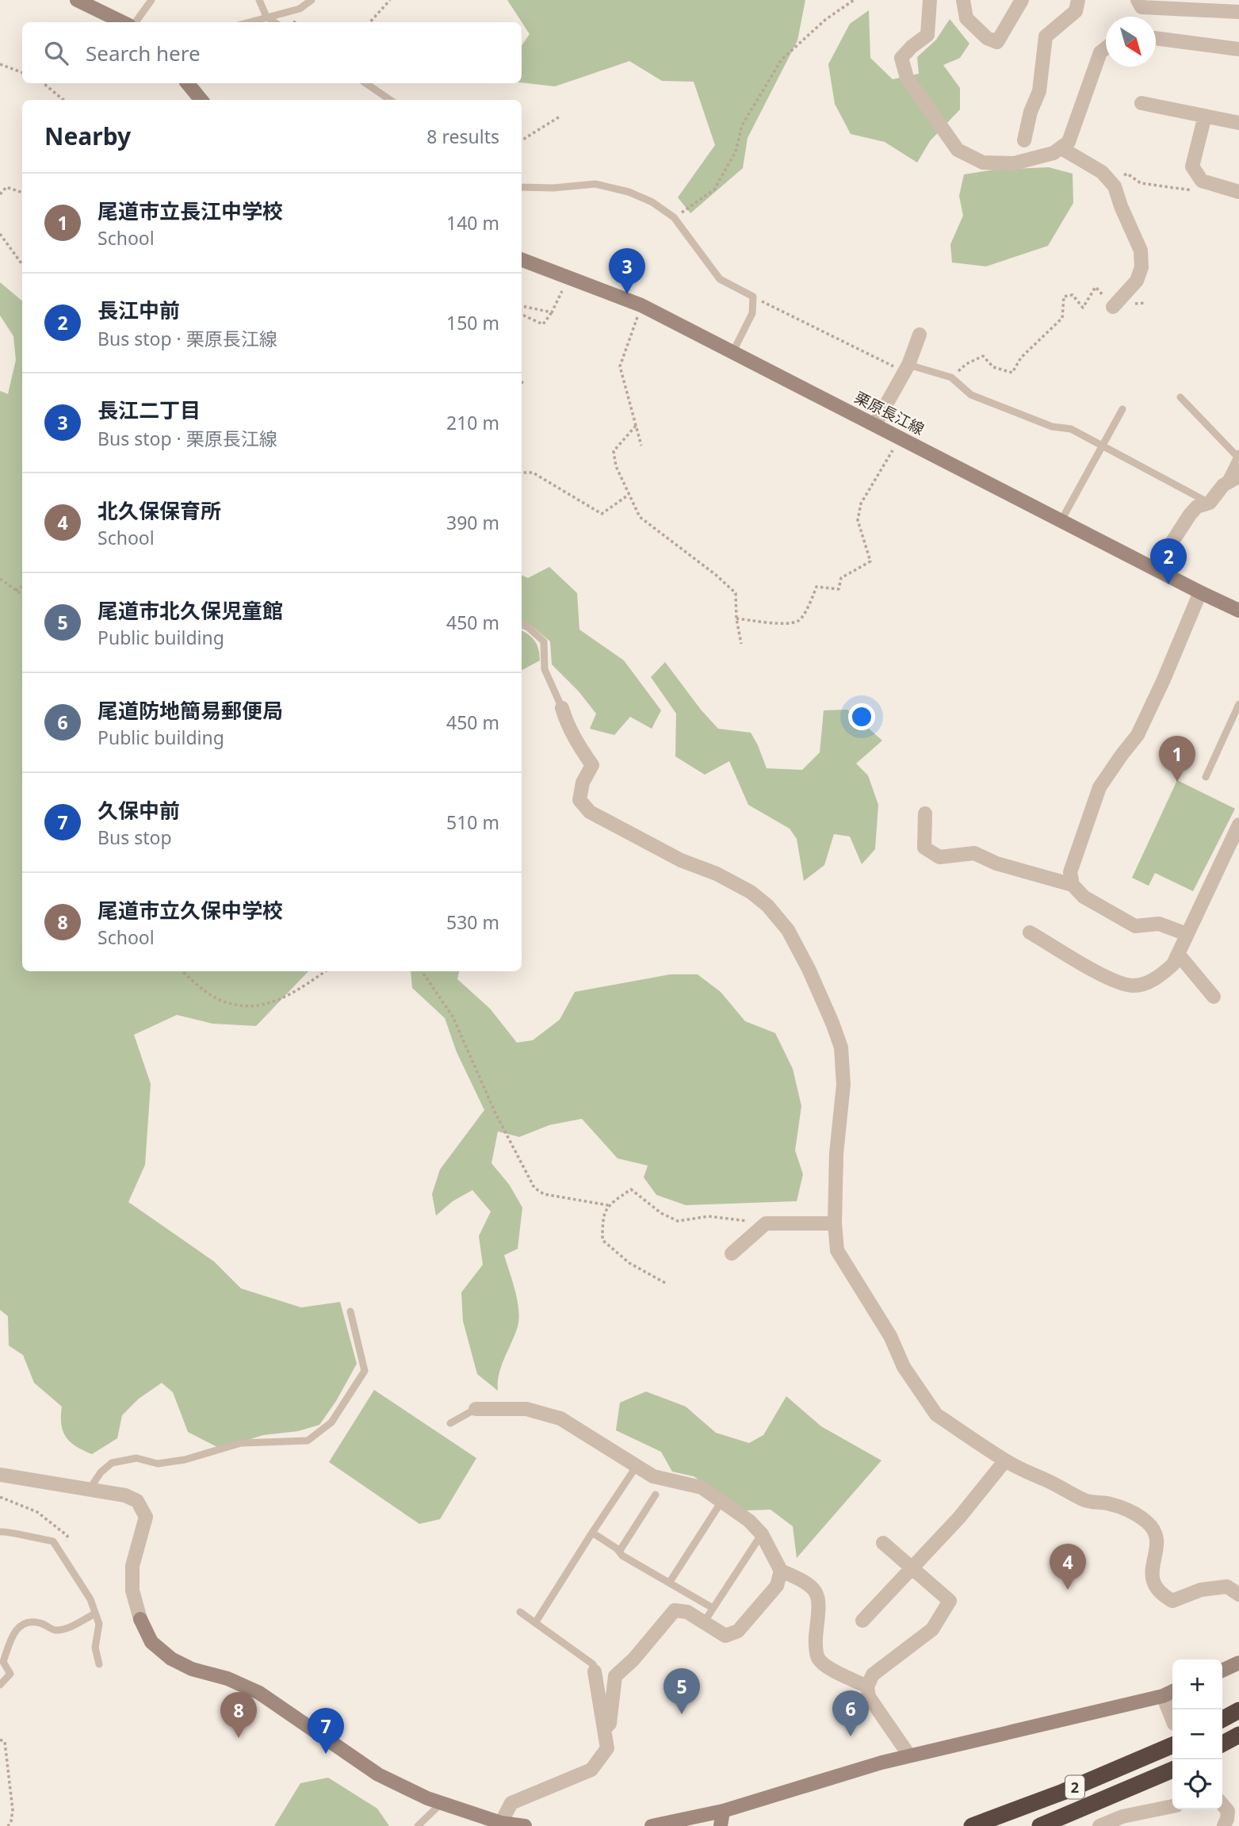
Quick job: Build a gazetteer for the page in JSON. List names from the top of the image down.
{
  "streets": {
    "highway": ["2"],
    "street": ["栗原長江線"]
  },
  "north": "bottom right",
  "page": {
    "search": "Search here",
    "heading": ["Nearby", "8 results"],
    "list": [
      {
        "mark": "1",
        "name": "尾道市立長江中学校",
        "note": "School",
        "value": "140 m"
      },
      {
        "mark": "2",
        "name": "長江中前",
        "note": "Bus stop · 栗原長江線",
        "value": "150 m"
      },
      {
        "mark": "3",
        "name": "長江二丁目",
        "note": "Bus stop · 栗原長江線",
        "value": "210 m"
      },
      {
        "mark": "4",
        "name": "北久保保育所",
        "note": "School",
        "value": "390 m"
      },
      {
        "mark": "5",
        "name": "尾道市北久保児童館",
        "note": "Public building",
        "value": "450 m"
      },
      {
        "mark": "6",
        "name": "尾道防地簡易郵便局",
        "note": "Public building",
        "value": "450 m"
      },
      {
        "mark": "7",
        "name": "久保中前",
        "note": "Bus stop",
        "value": "510 m"
      },
      {
        "mark": "8",
        "name": "尾道市立久保中学校",
        "note": "School",
        "value": "530 m"
      }
    ],
    "pins": [
      "3",
      "2",
      "1",
      "4",
      "5",
      "6",
      "8",
      "7"
    ],
    "map_buttons": ["+", "−"]
  }
}
